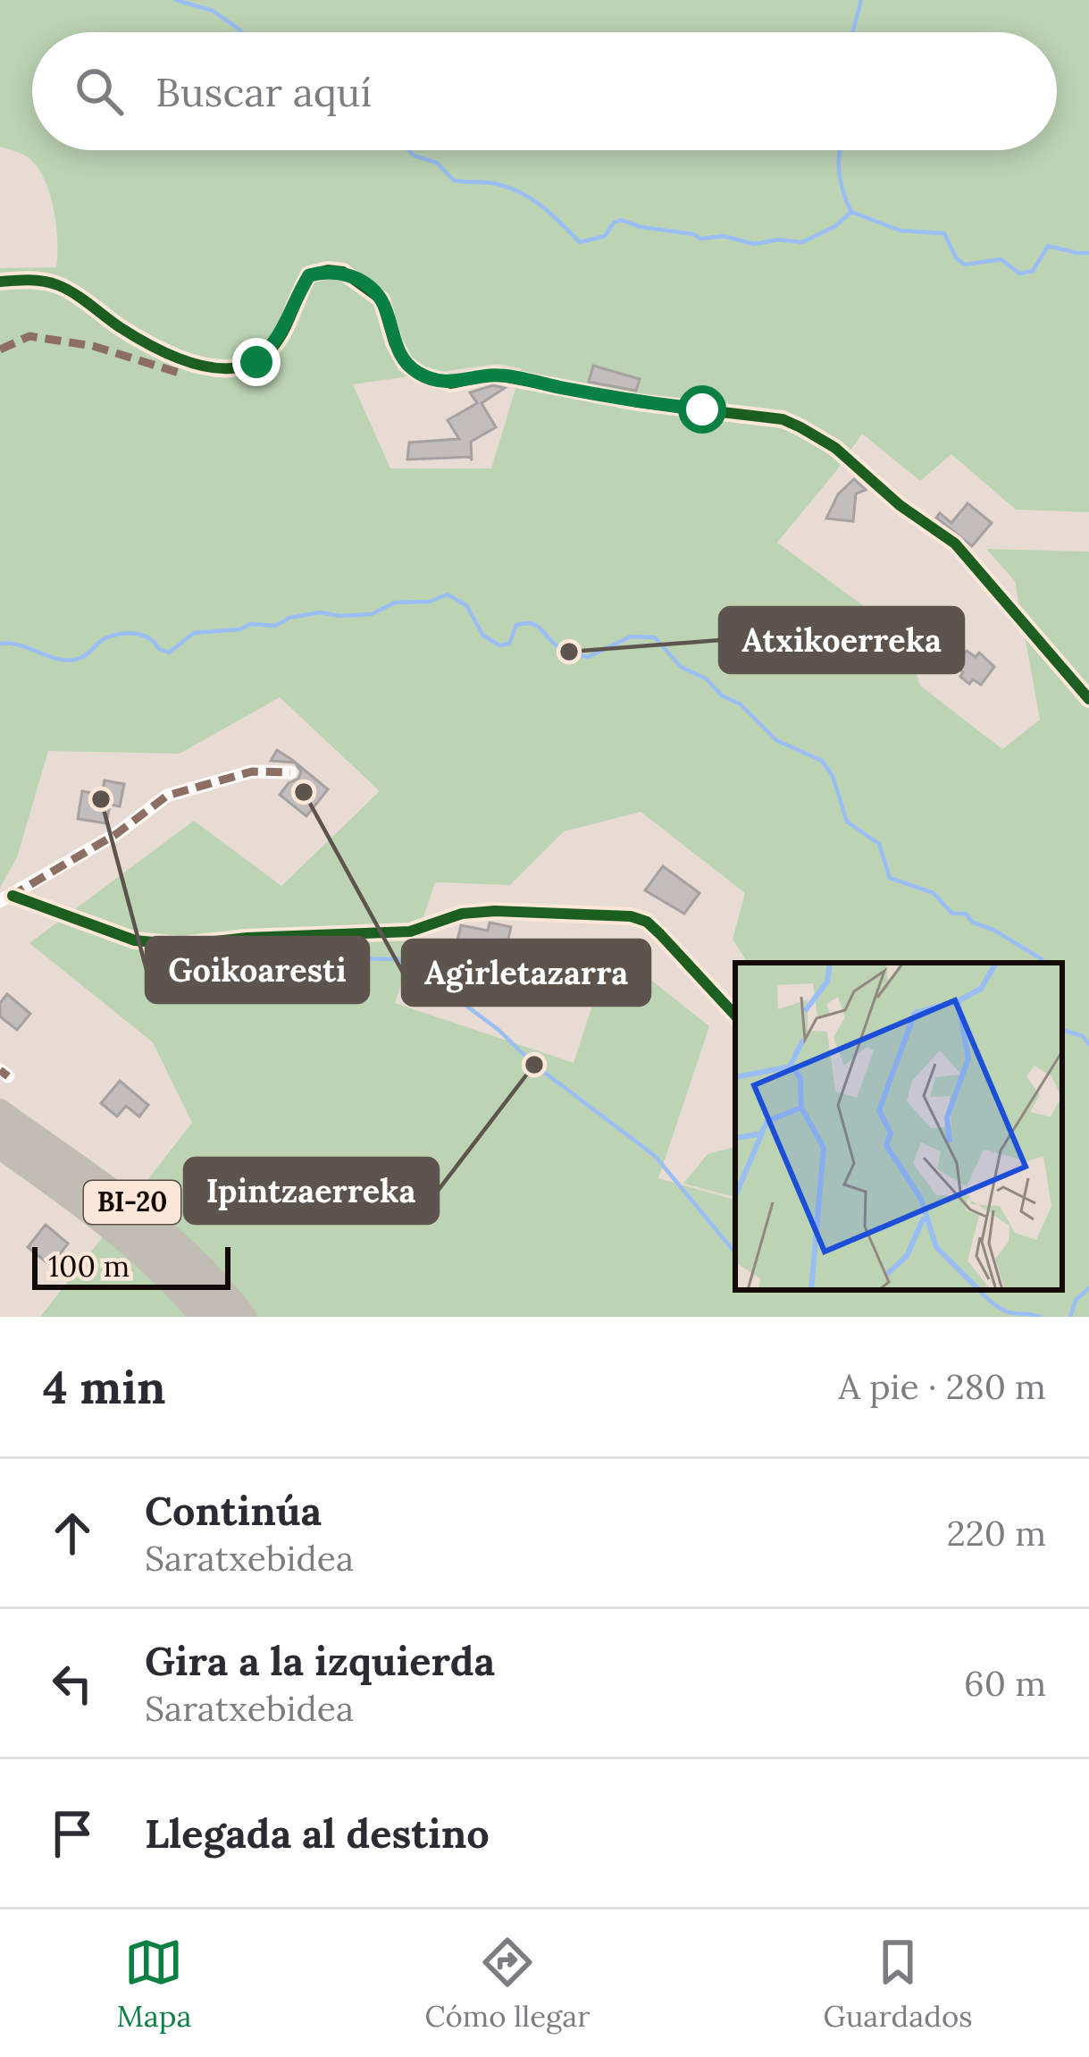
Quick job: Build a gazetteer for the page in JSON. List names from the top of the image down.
{
  "streets": {
    "main road": ["BI-20"]
  },
  "places": [
    "Atxikoerreka",
    "Agirletazarra",
    "Goikoaresti",
    "Ipintzaerreka"
  ],
  "scale_bar": "100 m",
  "page": {
    "search": "Buscar aquí",
    "scale": "100 m",
    "heading": ["4 min", "A pie · 280 m"],
    "list": [
      ["Continúa", "Saratxebidea", "220 m"],
      ["Gira a la izquierda", "Saratxebidea", "60 m"],
      "Llegada al destino"
    ],
    "nav": ["Mapa", "Cómo llegar", "Guardados"]
  }
}
